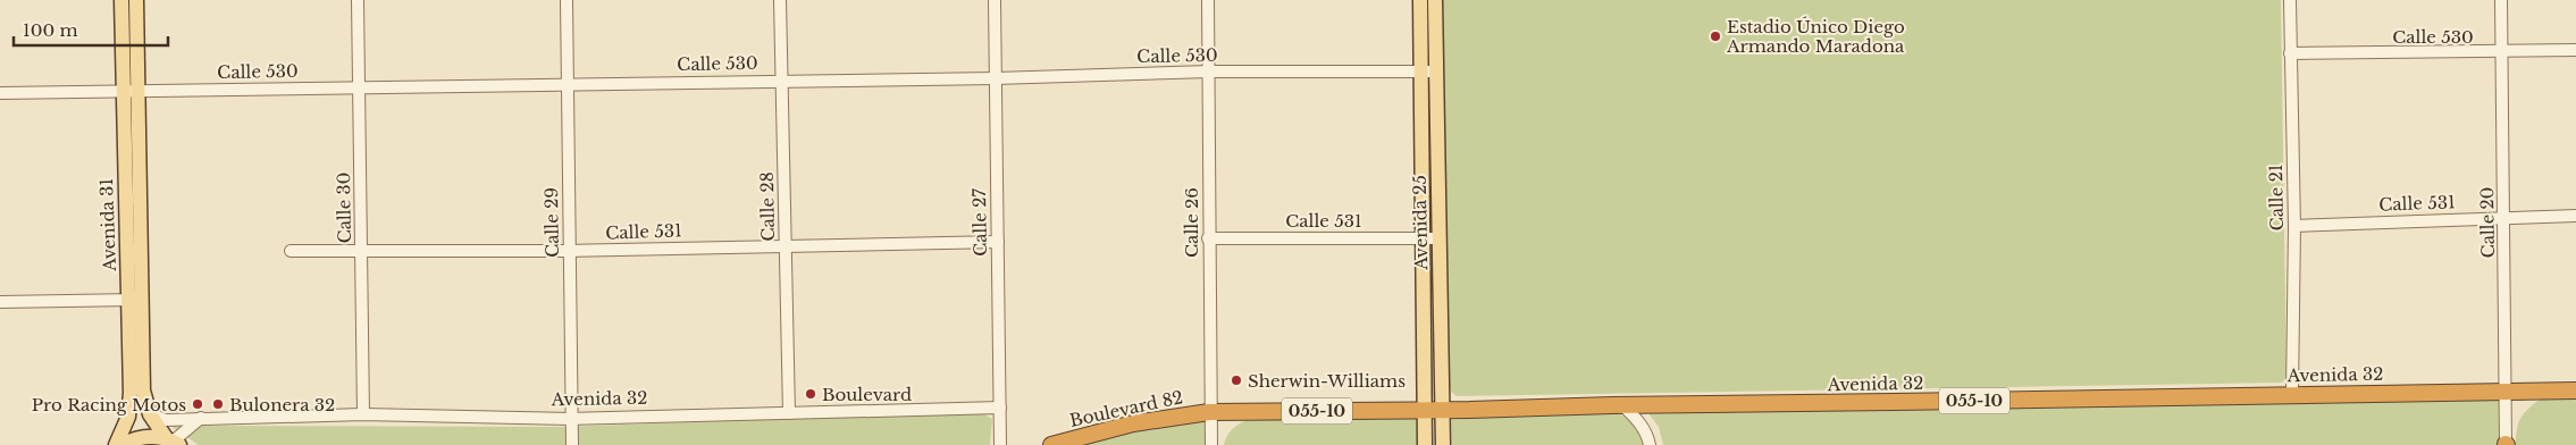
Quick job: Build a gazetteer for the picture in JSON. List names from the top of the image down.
{
  "streets": {
    "highway": ["Avenida 32", "055-10", "Boulevard 82"],
    "main road": ["Avenida 25", "Avenida 31"],
    "street": [
      "Calle 530",
      "Calle 21",
      "Calle 531",
      "Calle 28",
      "Calle 30",
      "Calle 29",
      "Calle 27",
      "Calle 26",
      "Calle 20"
    ]
  },
  "crossings": [
    ["Calle 530", "Calle 21"],
    ["Calle 530", "Calle 28"],
    ["Calle 530", "Calle 30"],
    ["Calle 530", "Calle 29"],
    ["Calle 530", "Calle 27"],
    ["Calle 530", "Calle 26"],
    ["Calle 530", "Avenida 25"],
    ["Calle 530", "Calle 20"],
    ["Calle 530", "Avenida 31"],
    ["Calle 21", "Calle 531"],
    ["Calle 21", "Avenida 32"],
    ["Calle 531", "Calle 28"],
    ["Calle 531", "Calle 30"],
    ["Calle 531", "Calle 29"],
    ["Calle 531", "Calle 27"],
    ["Calle 531", "Calle 26"],
    ["Calle 531", "Avenida 25"],
    ["Calle 531", "Calle 20"],
    ["Calle 28", "Avenida 32"],
    ["Calle 30", "Avenida 32"],
    ["Calle 29", "Avenida 32"],
    ["Calle 27", "Avenida 32"],
    ["Calle 26", "Avenida 32"],
    ["Calle 26", "Boulevard 82"],
    ["Avenida 25", "Avenida 32"],
    ["Calle 20", "Avenida 32"],
    ["Avenida 31", "Avenida 32"],
    ["Avenida 32", "Boulevard 82"]
  ],
  "places": [
    "Estadio Único Diego Armando Maradona",
    "Sherwin-Williams",
    "Boulevard",
    "Pro Racing Motos",
    "Bulonera 32"
  ],
  "scale_bar": "100 m"
}
